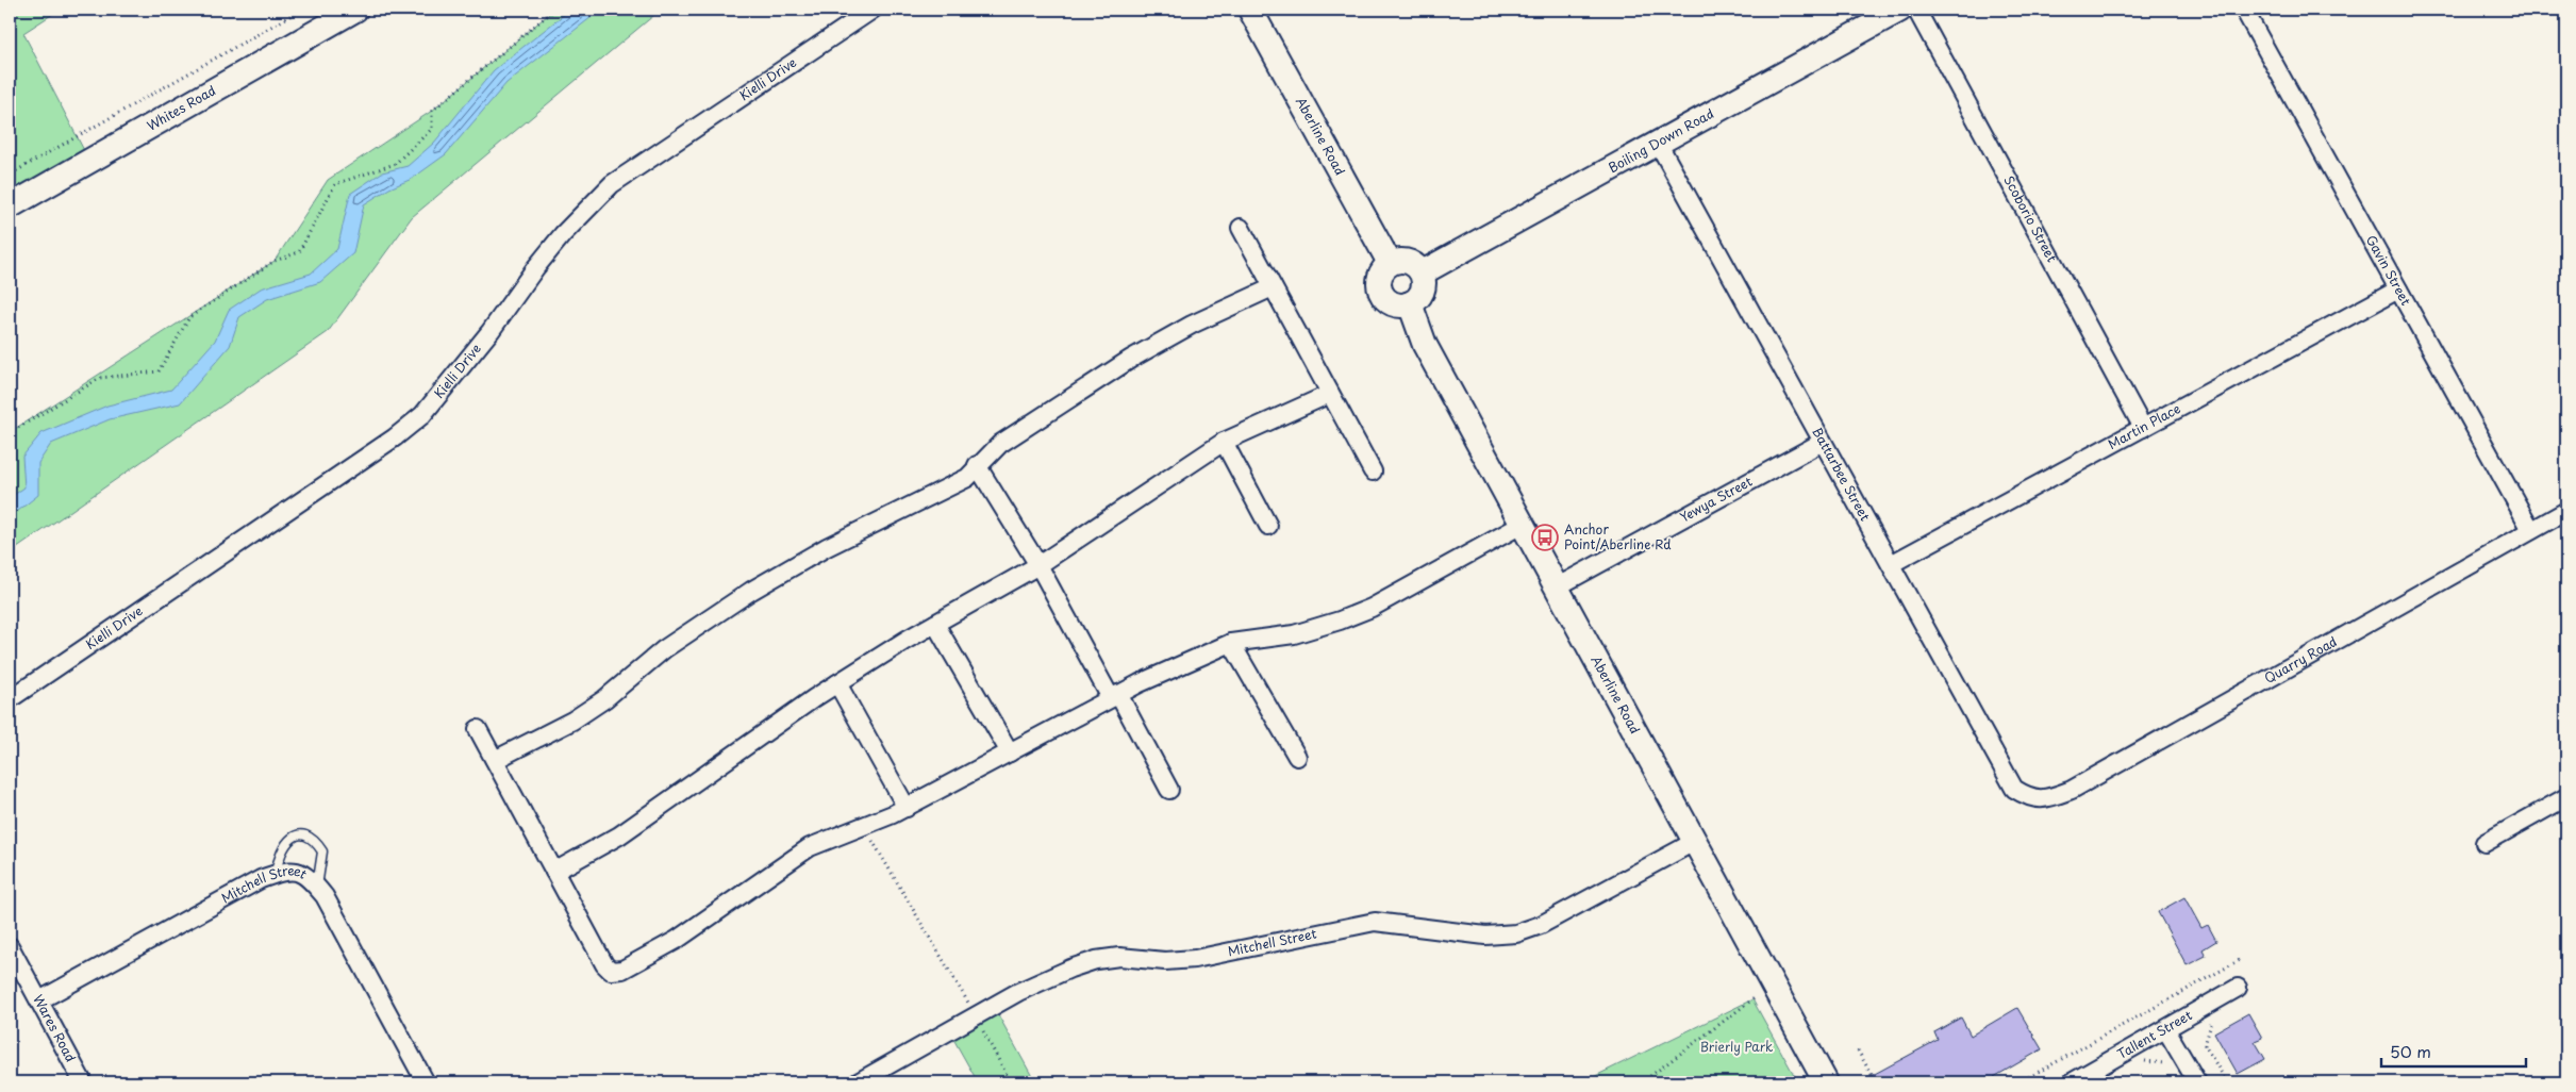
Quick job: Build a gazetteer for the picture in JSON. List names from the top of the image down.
{
  "streets": {
    "street": [
      "Kielli Drive",
      "Whites Road",
      "Aberline Road",
      "Boiling Down Road",
      "Scoborio Street",
      "Gavin Street",
      "Martin Place",
      "Battarbee Street",
      "Yewya Street",
      "Quarry Road",
      "Mitchell Street",
      "Wares Road",
      "Tallent Street"
    ]
  },
  "crossings": [
    ["Aberline Road", "Boiling Down Road"],
    ["Aberline Road", "Yewya Street"],
    ["Aberline Road", "Mitchell Street"],
    ["Boiling Down Road", "Battarbee Street"],
    ["Scoborio Street", "Martin Place"],
    ["Gavin Street", "Martin Place"],
    ["Gavin Street", "Quarry Road"],
    ["Martin Place", "Battarbee Street"],
    ["Battarbee Street", "Yewya Street"],
    ["Battarbee Street", "Quarry Road"],
    ["Mitchell Street", "Wares Road"]
  ],
  "parks": ["Brierly Park"],
  "places": {
    "bus stop": ["Anchor Point/Aberline Rd"]
  },
  "scale_bar": "50 m"
}
